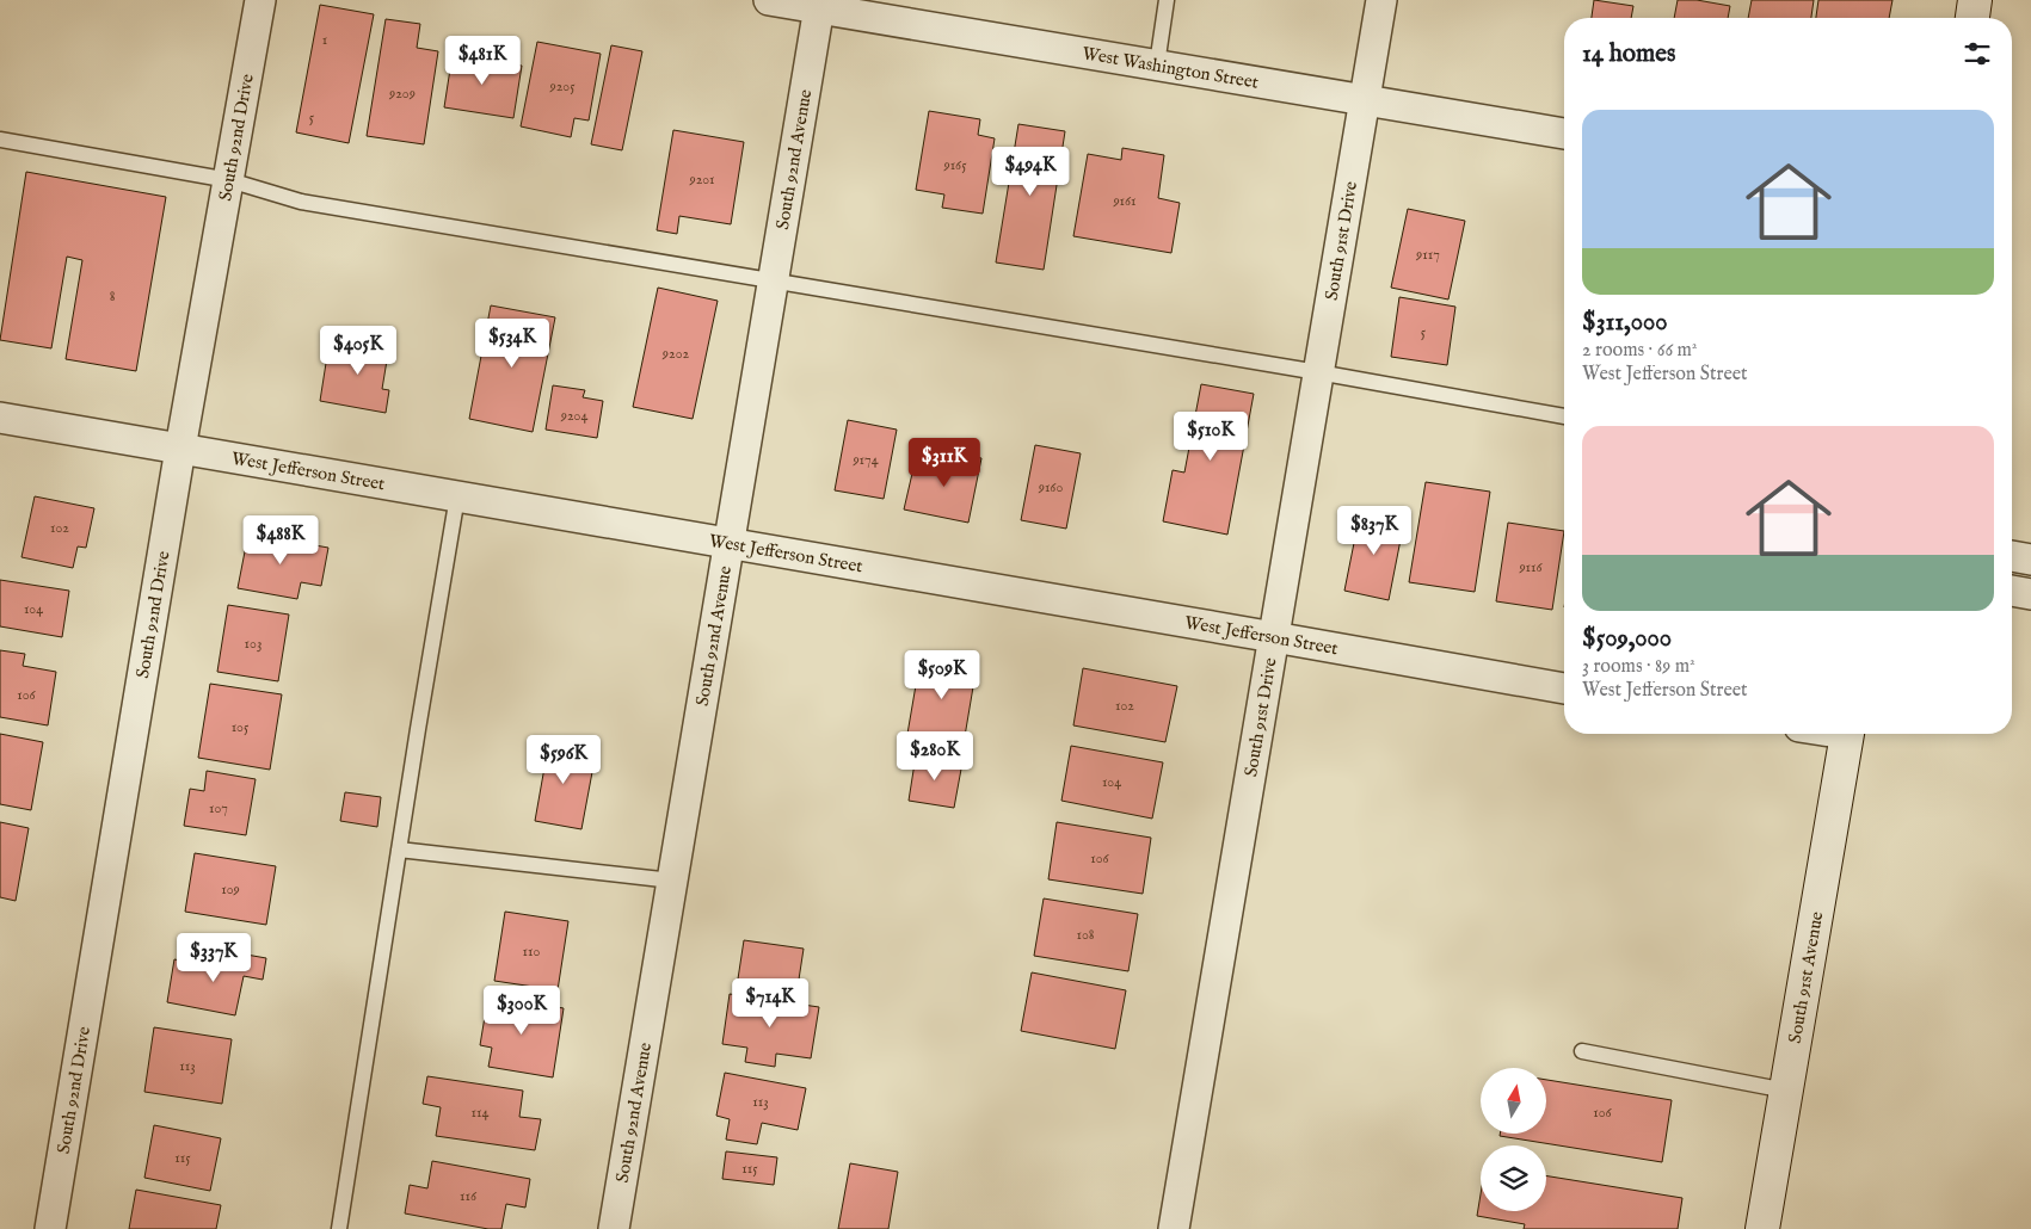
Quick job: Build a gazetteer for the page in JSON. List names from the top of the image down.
{
  "streets": {
    "main road": ["South 91st Avenue"],
    "street": [
      "West Washington Street",
      "South 92nd Drive",
      "South 92nd Avenue",
      "South 91st Drive",
      "West Jefferson Street"
    ]
  },
  "crossings": [
    ["West Washington Street", "South 92nd Avenue"],
    ["West Washington Street", "South 91st Drive"],
    ["South 92nd Drive", "West Jefferson Street"],
    ["South 92nd Avenue", "West Jefferson Street"],
    ["South 91st Drive", "West Jefferson Street"]
  ],
  "house_numbers": [
    "1",
    "9205",
    "9209",
    "5",
    "9165",
    "9201",
    "9161",
    "9117",
    "8",
    "5",
    "9202",
    "9204",
    "9174",
    "9160",
    "102",
    "9116",
    "104",
    "103",
    "106",
    "102",
    "105",
    "104",
    "107",
    "106",
    "109",
    "108",
    "110",
    "113",
    "113",
    "114",
    "106",
    "115",
    "115",
    "116"
  ],
  "north": "top",
  "page": {
    "heading": "14 homes",
    "price": [
      "$481K",
      "$494K",
      "$534K",
      "$405K",
      "$510K",
      "$311K",
      "$837K",
      "$488K",
      "$509K",
      "$280K",
      "$596K",
      "$337K",
      "$714K",
      "$300K"
    ],
    "list": [
      {
        "name": "$311,000",
        "note": "2 rooms · 66 m² · West Jefferson Street"
      },
      {
        "name": "$509,000",
        "note": "3 rooms · 89 m² · West Jefferson Street"
      }
    ]
  }
}
